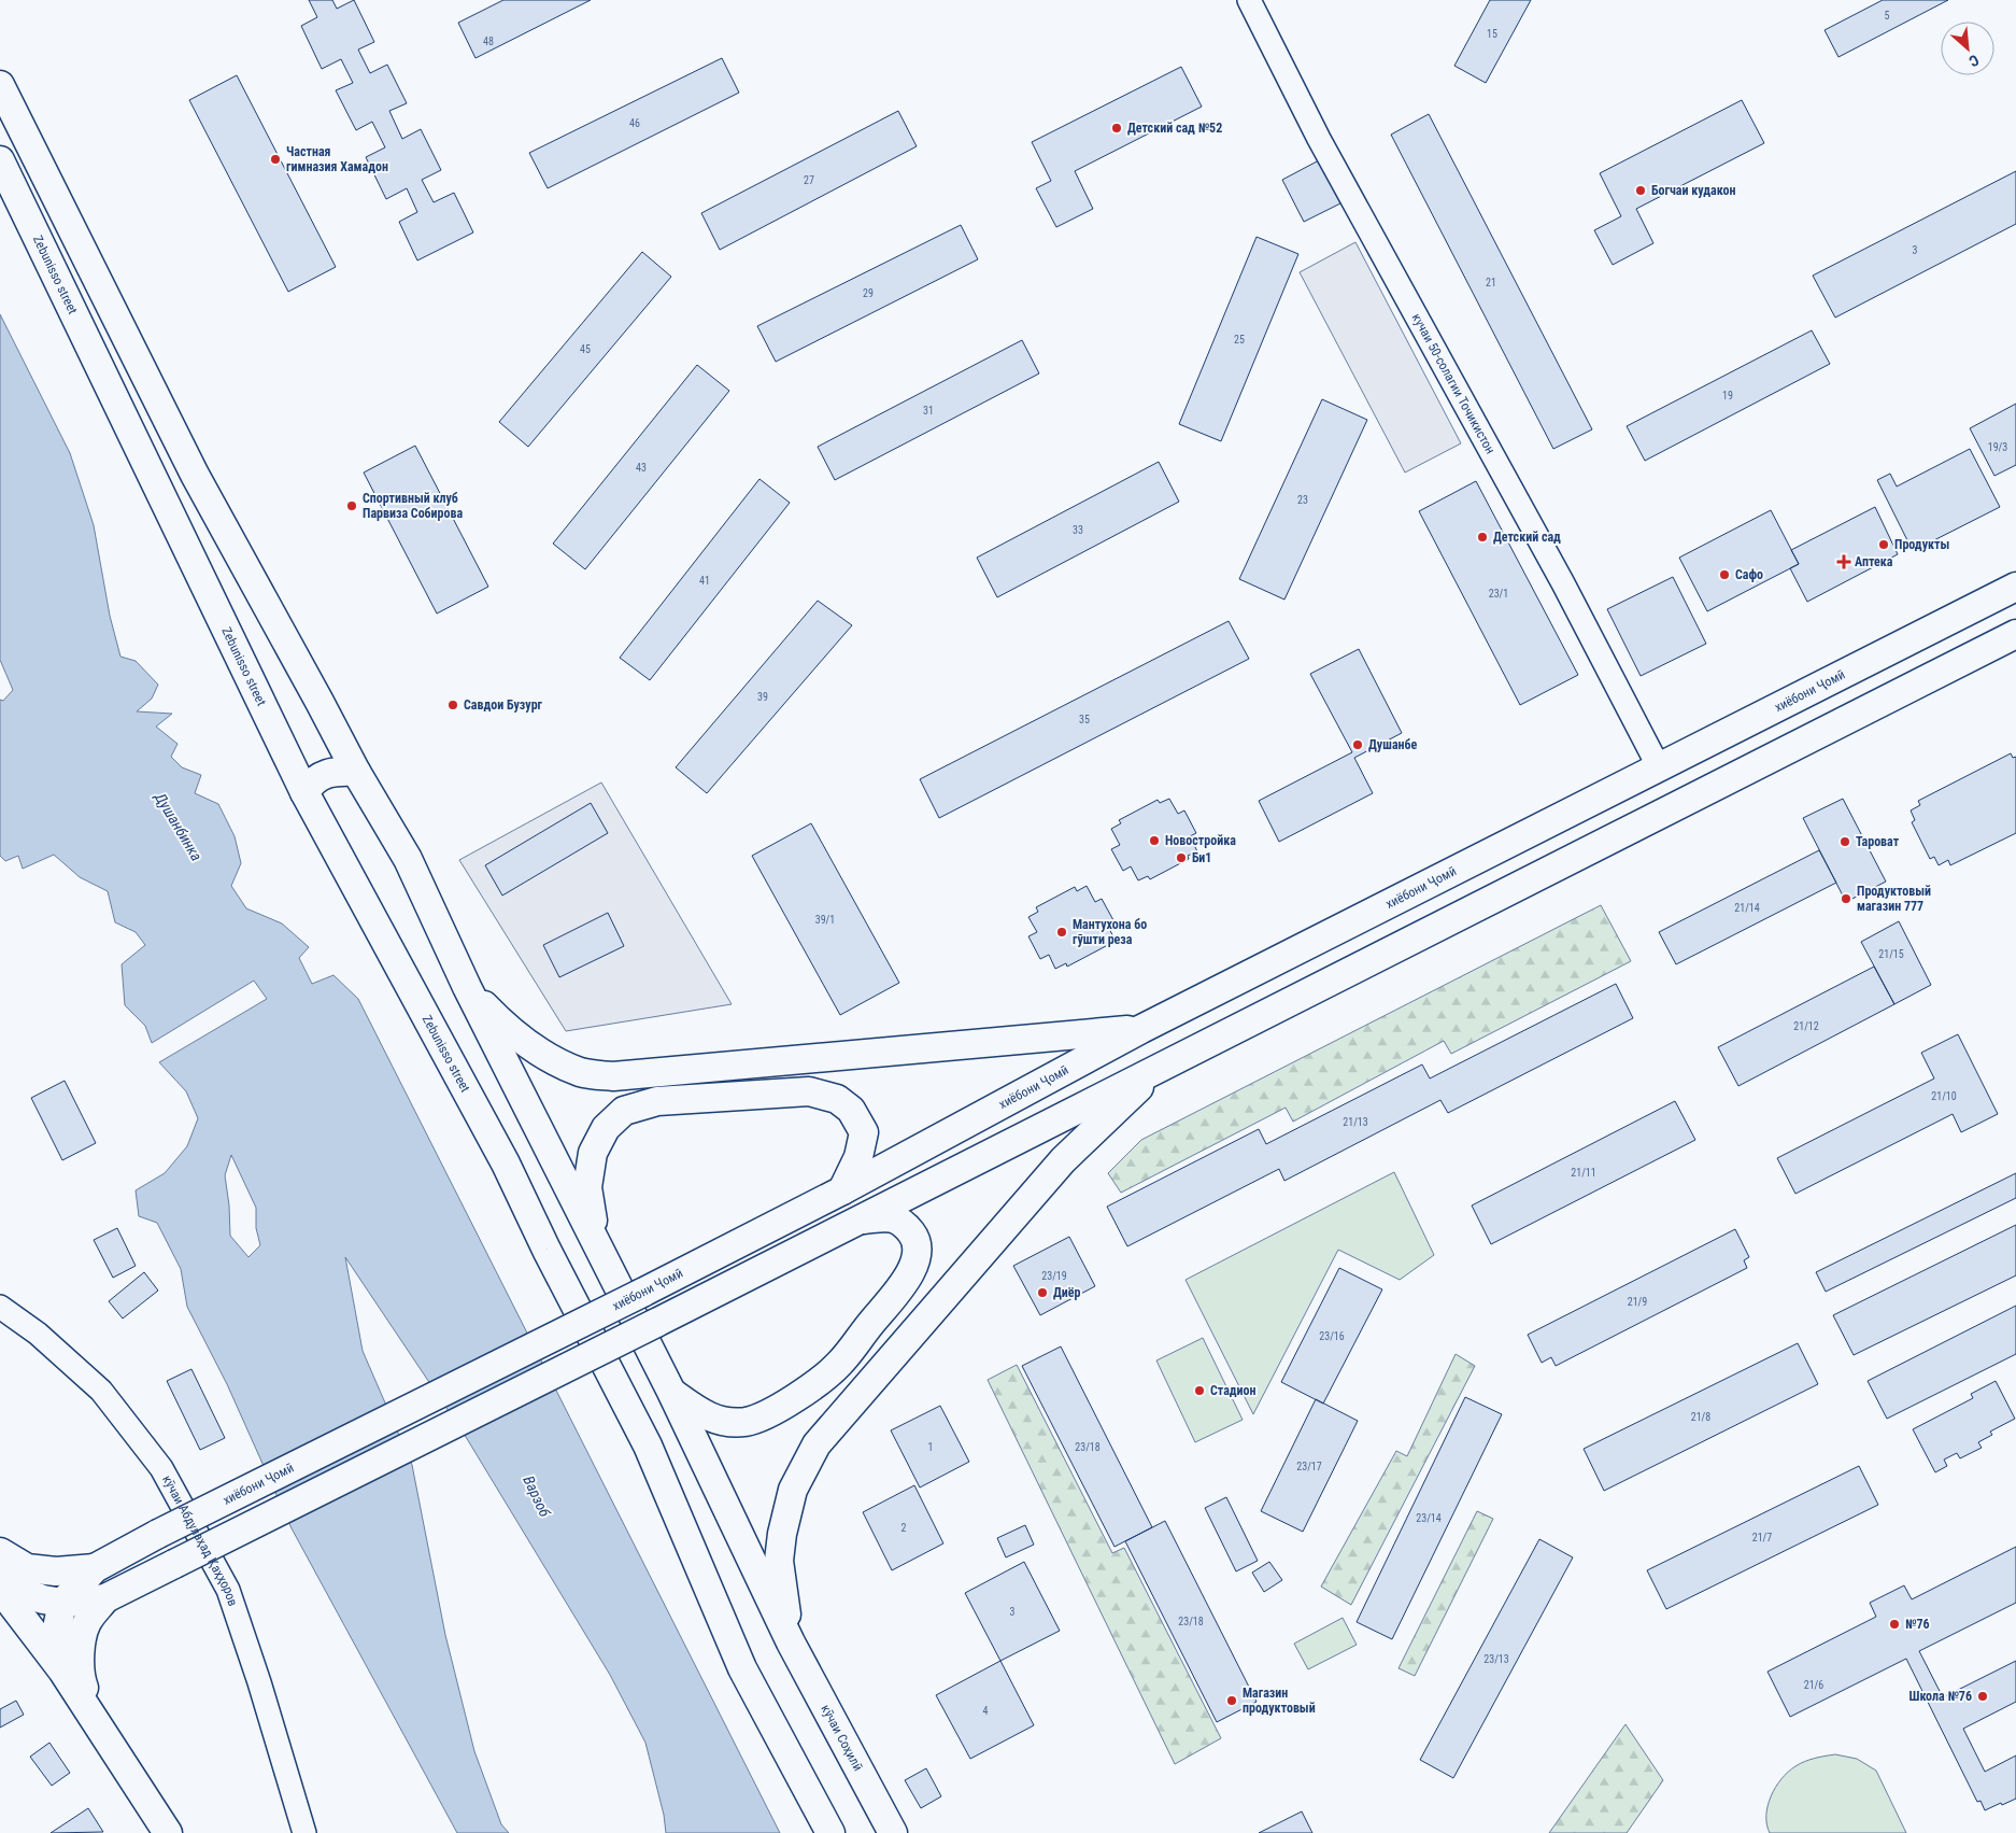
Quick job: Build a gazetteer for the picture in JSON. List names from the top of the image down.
{
  "streets": {
    "main road": ["Zebunisso street", "хиёбони Ҷомӣ", "кӯчаи Соҳилӣ"],
    "street": ["кучаи 50-солагии Точикистон", "кӯчаи Абдулаҳад Қаҳҳоров"]
  },
  "crossings": [
    ["кучаи 50-солагии Точикистон", "хиёбони Ҷомӣ"]
  ],
  "water": ["Душанбинка", "Варзоб"],
  "places": {
    "other": [
      "Детский сад №52",
      "Частная гимназия Хамадон",
      "Богчаи кудакон",
      "Спортивный клуб Парвиза Собирова",
      "Детский сад",
      "Продукты",
      "Сафо",
      "Савдои Бузург",
      "Душанбе",
      "Новостройка",
      "Тароват",
      "Би1",
      "Продуктовый магазин 777",
      "Мантухона бо гӯшти реза",
      "Диёр",
      "Стадион",
      "№76",
      "Школа №76",
      "Магазин продуктовый"
    ],
    "health": ["Аптека"]
  },
  "house_numbers": [
    "5",
    "15",
    "48",
    "46",
    "27",
    "3",
    "21",
    "29",
    "25",
    "45",
    "19",
    "31",
    "19/3",
    "43",
    "23",
    "33",
    "41",
    "23/1",
    "39",
    "35",
    "21/14",
    "39/1",
    "21/15",
    "21/12",
    "21/10",
    "21/13",
    "21/11",
    "23/19",
    "21/9",
    "23/16",
    "21/8",
    "1",
    "23/18",
    "23/17",
    "23/14",
    "2",
    "21/7",
    "3",
    "23/18",
    "23/13",
    "21/6",
    "4"
  ],
  "north": "bottom right"
}
